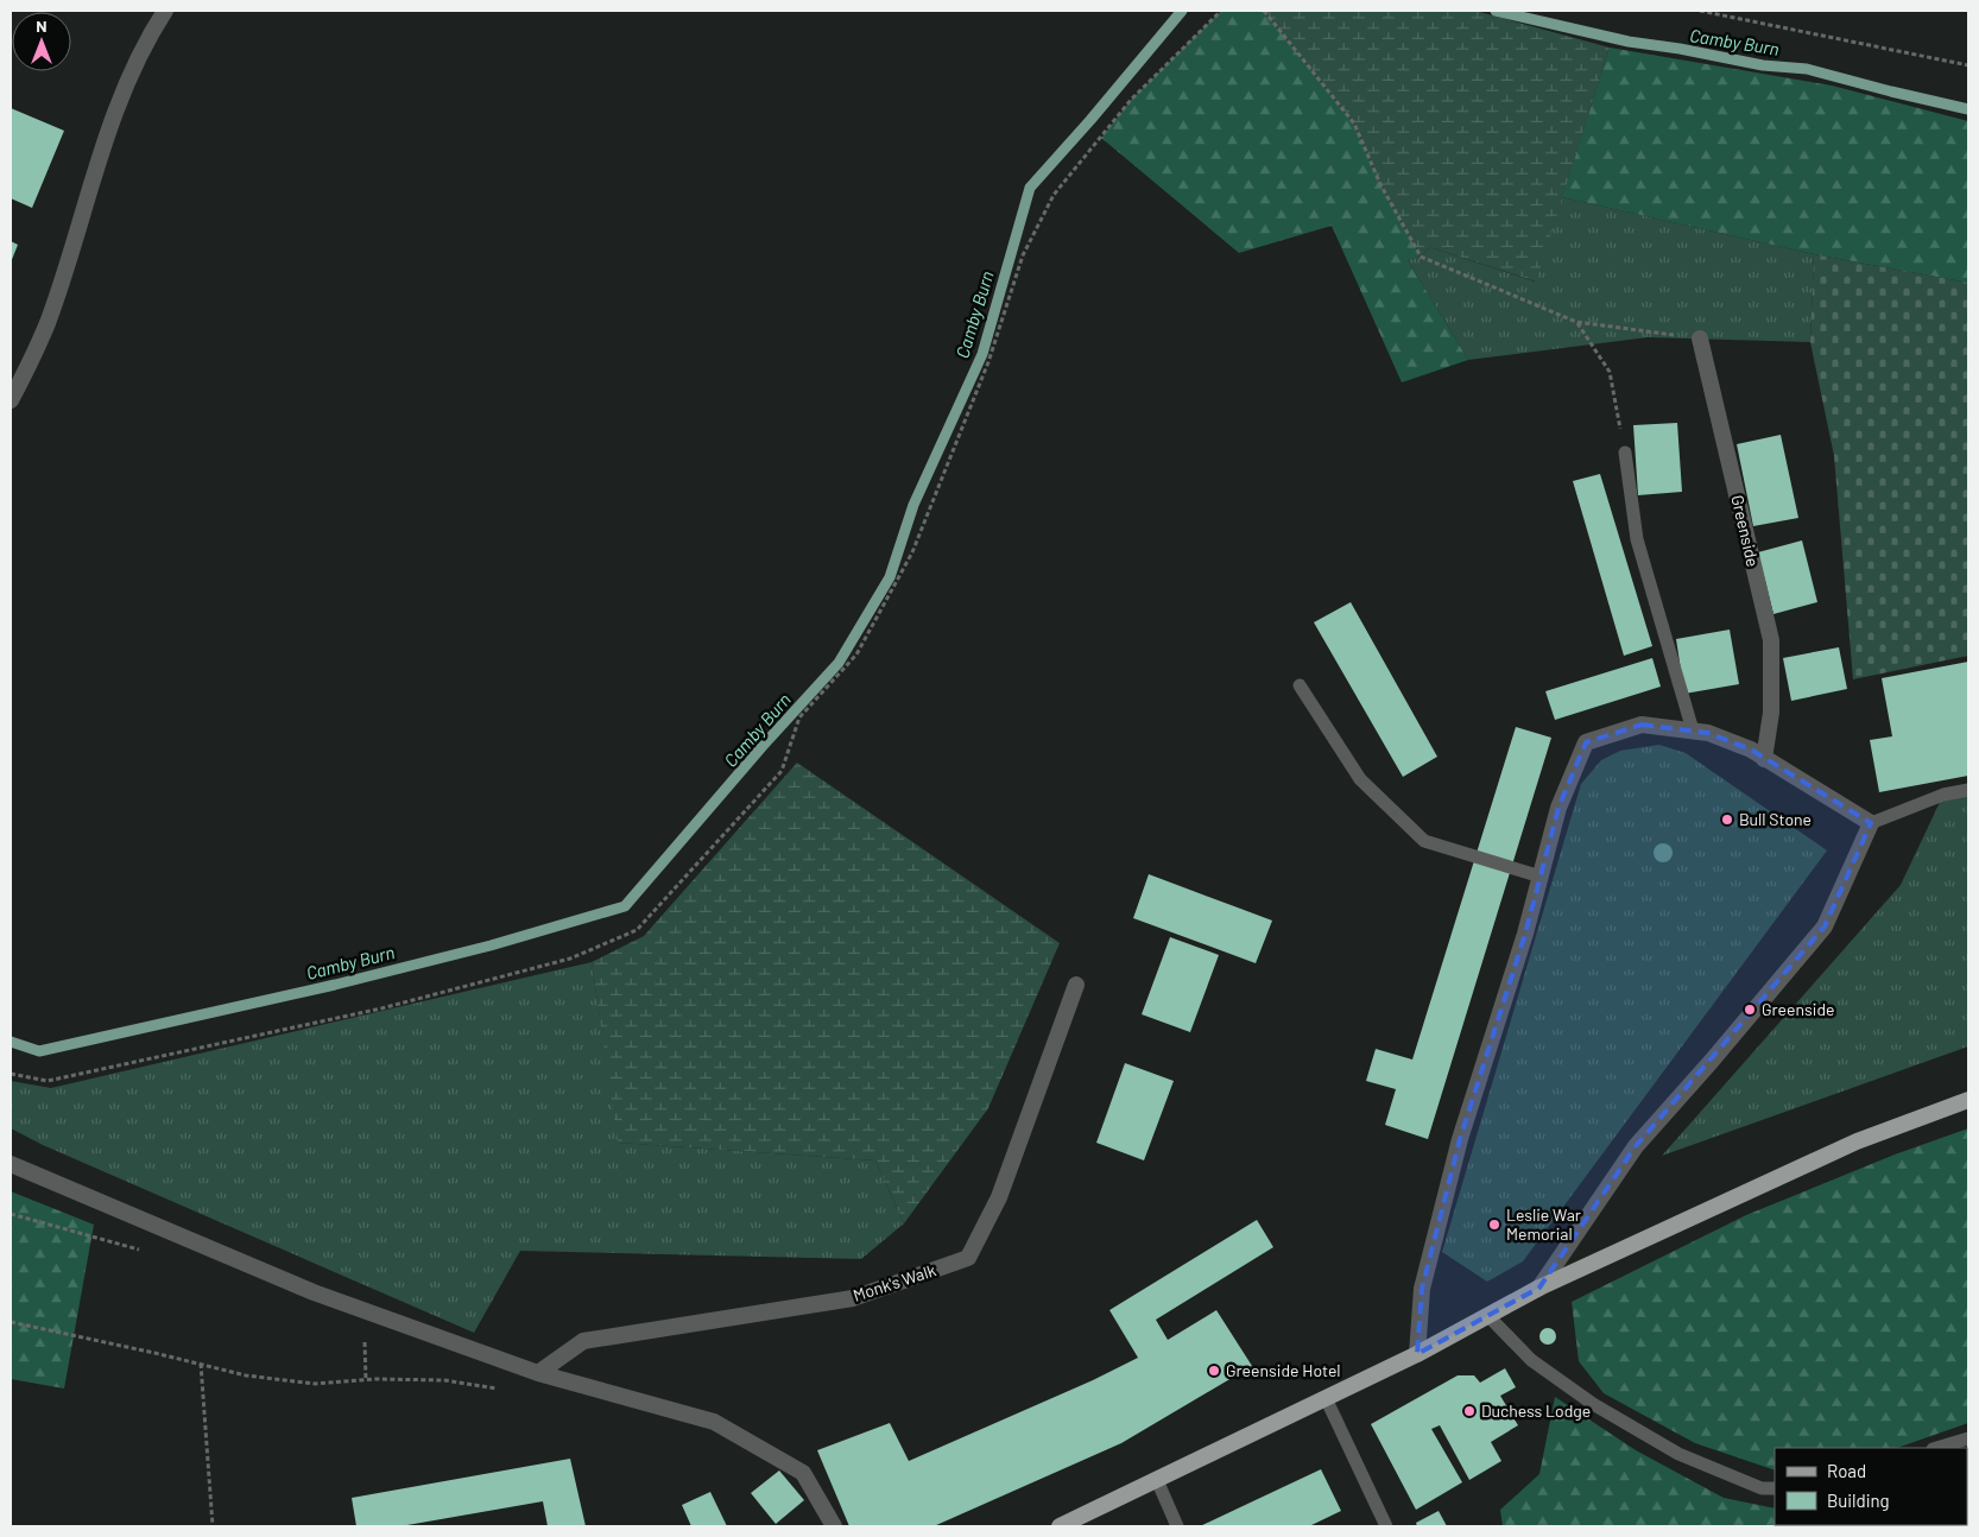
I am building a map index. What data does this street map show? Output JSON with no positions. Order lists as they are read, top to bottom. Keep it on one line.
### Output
{"streets":{"street":["Greenside","Monk's Walk"]},"water":["Camby Burn"],"places":["Bull Stone","Greenside","Leslie War Memorial","Greenside Hotel","Duchess Lodge"],"legend":["Road","Building"],"north":"top"}
